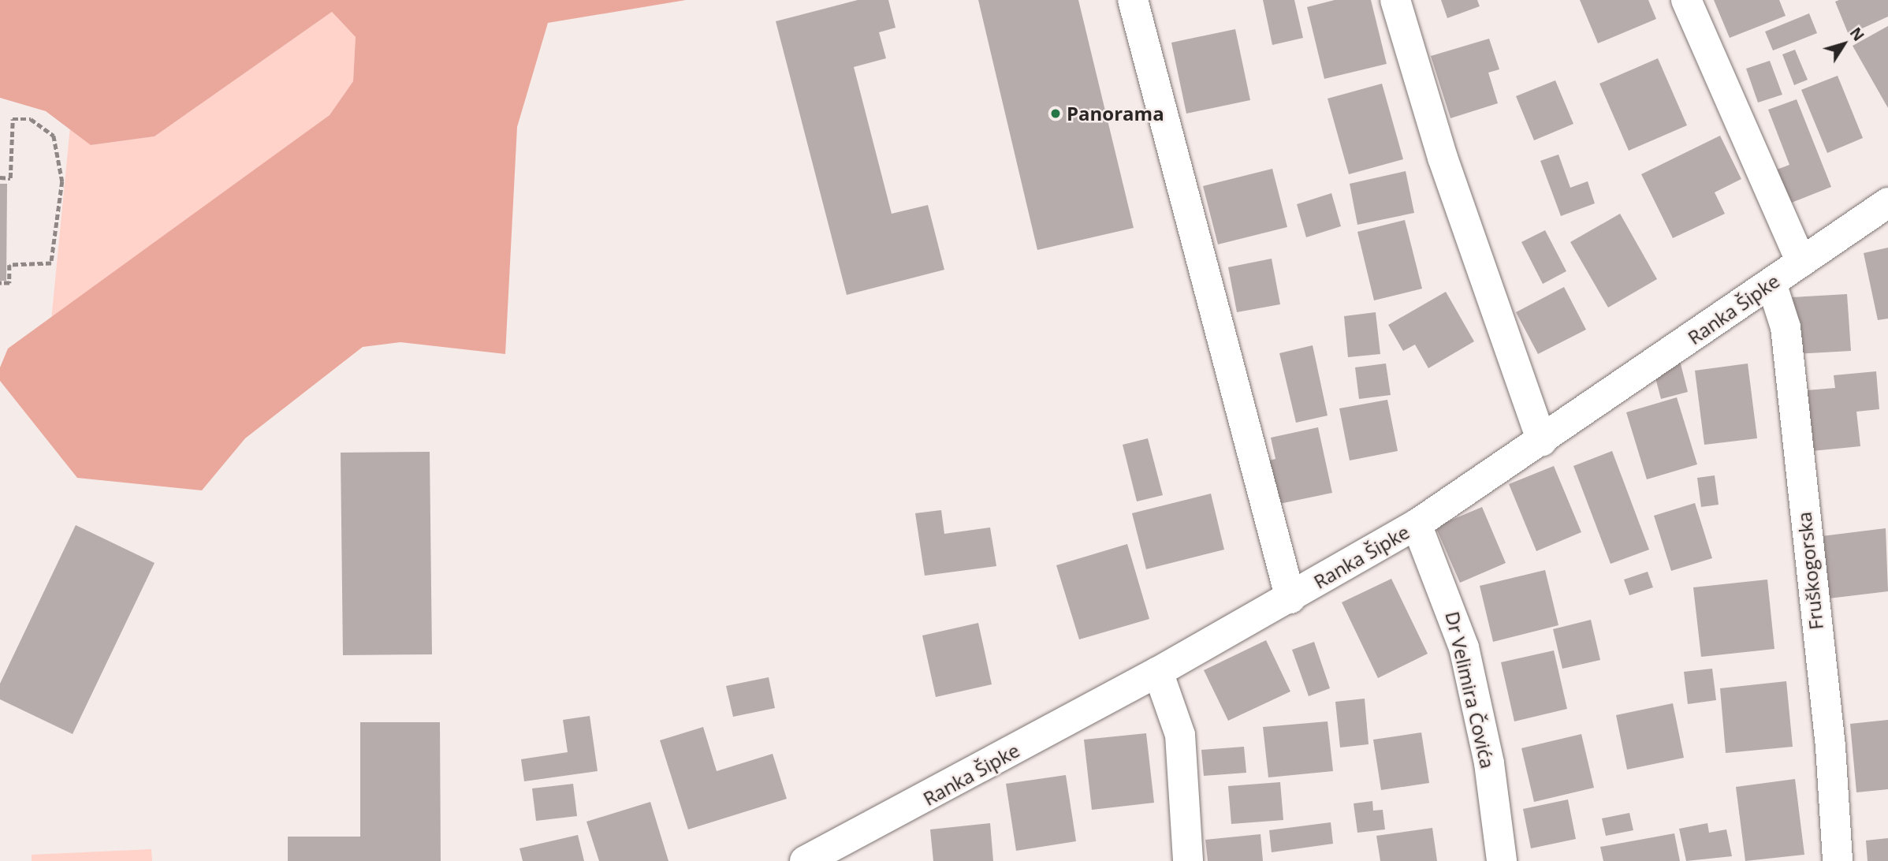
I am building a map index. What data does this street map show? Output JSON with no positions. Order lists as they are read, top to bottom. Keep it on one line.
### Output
{"streets":{"street":["Ranka Šipke","Fruškogorska","Dr Velimira Čovića"]},"crossings":[["Ranka Šipke","Fruškogorska"],["Ranka Šipke","Dr Velimira Čovića"]],"places":["Panorama"],"north":"top right"}
